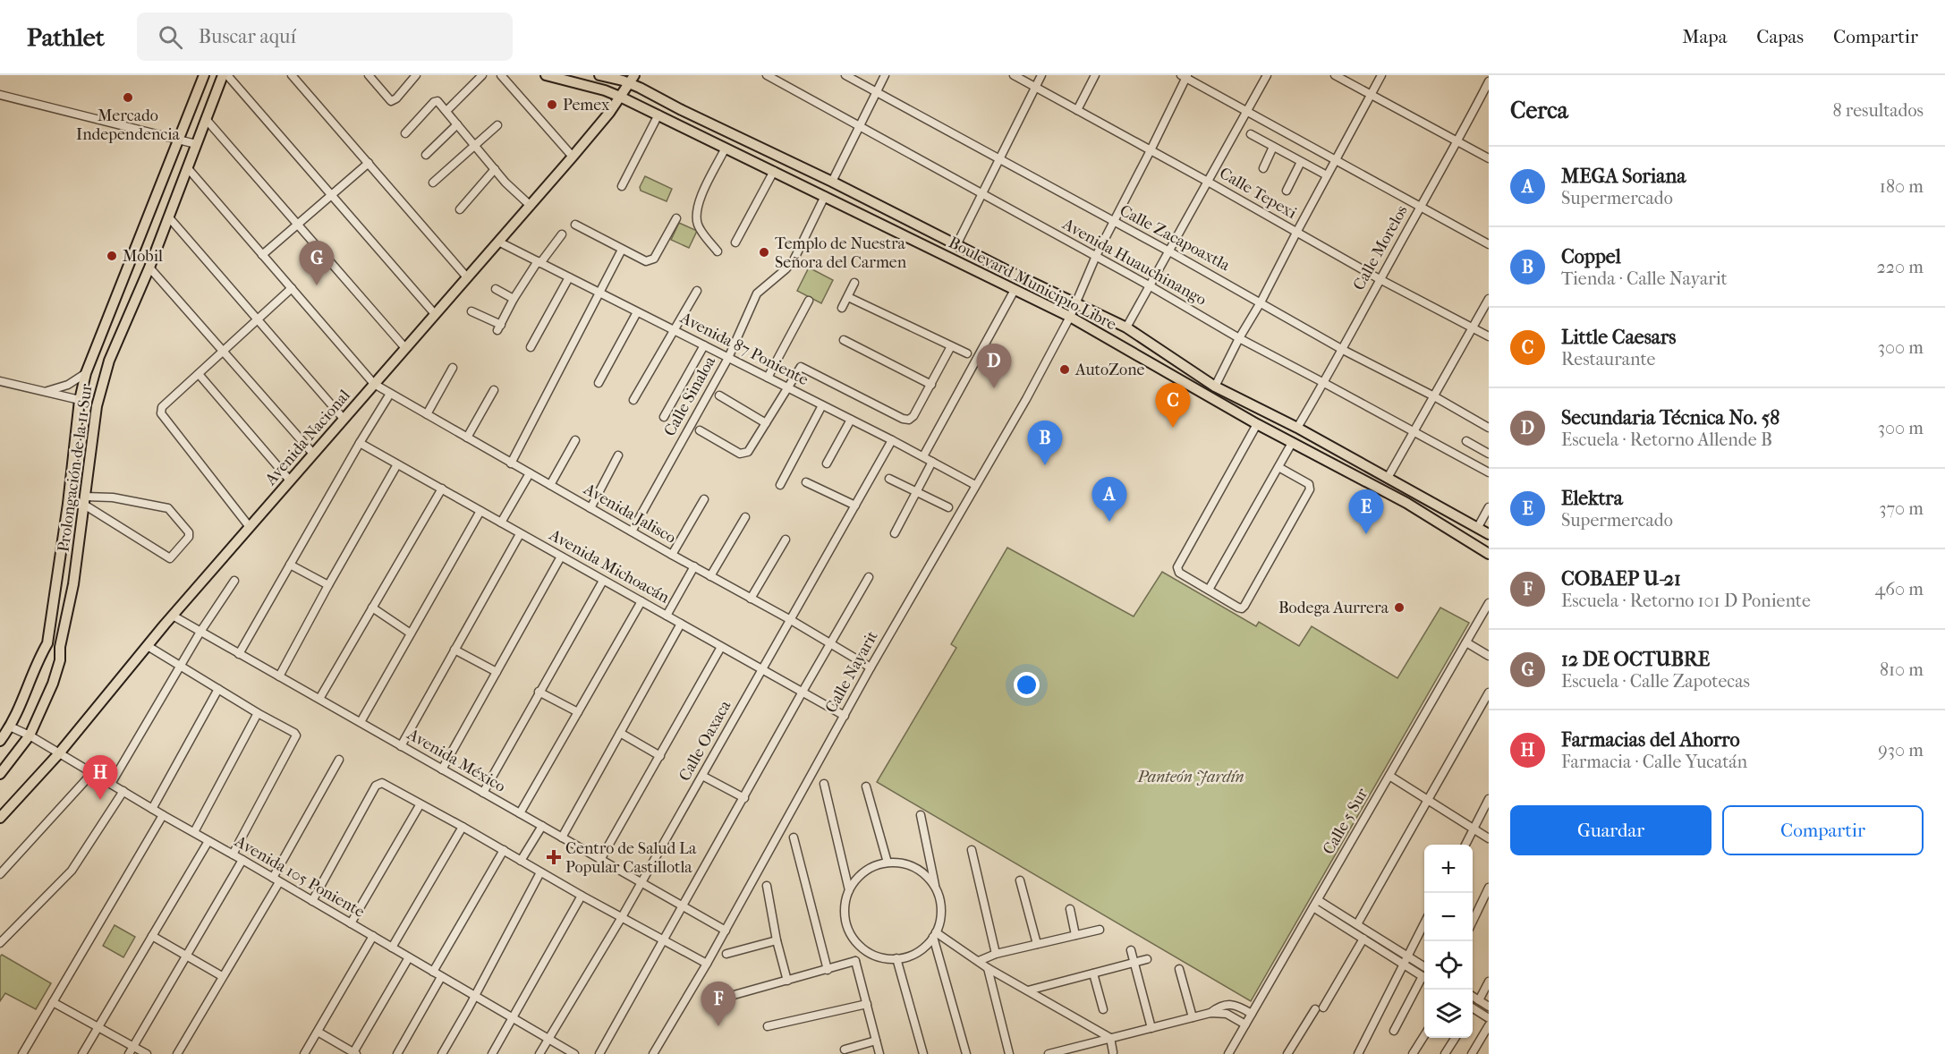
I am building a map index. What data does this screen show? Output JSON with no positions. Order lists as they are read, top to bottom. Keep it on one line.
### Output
{"streets":{"main road":["Boulevard Municipio Libre","Avenida Nacional","Prolongación de la 11 Sur"],"street":["Calle Tepexi","Calle Zacapoaxtla","Calle Morelos","Avenida Huauchinango","Avenida 87 Poniente","Calle Sinaloa","Avenida Jalisco","Avenida Michoacán","Calle Nayarit","Calle Oaxaca","Avenida México","Calle 5 Sur","Avenida 105 Poniente"]},"crossings":[["Calle Tepexi","Calle Morelos"],["Calle Tepexi","Calle Nayarit"],["Calle Zacapoaxtla","Calle Morelos"],["Calle Zacapoaxtla","Calle Nayarit"],["Calle Morelos","Avenida Huauchinango"],["Calle Morelos","Boulevard Municipio Libre"],["Avenida Huauchinango","Calle Nayarit"],["Boulevard Municipio Libre","Calle Sinaloa"],["Boulevard Municipio Libre","Avenida Nacional"],["Boulevard Municipio Libre","Calle Nayarit"],["Avenida 87 Poniente","Calle Sinaloa"],["Avenida 87 Poniente","Avenida Nacional"],["Avenida 87 Poniente","Calle Nayarit"],["Avenida 87 Poniente","Calle Oaxaca"],["Calle Sinaloa","Avenida Jalisco"],["Avenida Nacional","Avenida Jalisco"],["Avenida Nacional","Avenida México"],["Avenida Nacional","Avenida 105 Poniente"],["Prolongación de la 11 Sur","Avenida Jalisco"],["Prolongación de la 11 Sur","Avenida 105 Poniente"],["Avenida Jalisco","Calle Nayarit"],["Avenida Jalisco","Calle Oaxaca"],["Avenida Michoacán","Calle Nayarit"],["Avenida Michoacán","Calle Oaxaca"],["Calle Nayarit","Avenida México"],["Calle Oaxaca","Avenida México"],["Calle Oaxaca","Avenida 105 Poniente"]],"parks":["Panteón Jardín"],"places":{"other":["Mercado Independencia","Pemex","Templo de Nuestra Señora del Carmen","Mobil","AutoZone","Bodega Aurrera"],"health":["Centro de Salud La Popular Castillotla"]},"page":{"header":"Pathlet","search":"Buscar aquí","nav":["Mapa","Capas","Compartir"],"heading":["Cerca","8 resultados"],"list":[{"mark":"A","name":"MEGA Soriana","note":"Supermercado","value":"180 m"},{"mark":"B","name":"Coppel","note":"Tienda · Calle Nayarit","value":"220 m"},{"mark":"C","name":"Little Caesars","note":"Restaurante","value":"300 m"},{"mark":"D","name":"Secundaria Técnica No. 58","note":"Escuela · Retorno Allende B","value":"300 m"},{"mark":"E","name":"Elektra","note":"Supermercado","value":"370 m"},{"mark":"F","name":"COBAEP U-21","note":"Escuela · Retorno 101 D Poniente","value":"460 m"},{"mark":"G","name":"12 DE OCTUBRE","note":"Escuela · Calle Zapotecas","value":"810 m"},{"mark":"H","name":"Farmacias del Ahorro","note":"Farmacia · Calle Yucatán","value":"930 m"}],"pins":["G","D","C","B","A","E","H","F"],"buttons":["Guardar","Compartir"],"map_buttons":["+","−"]}}
